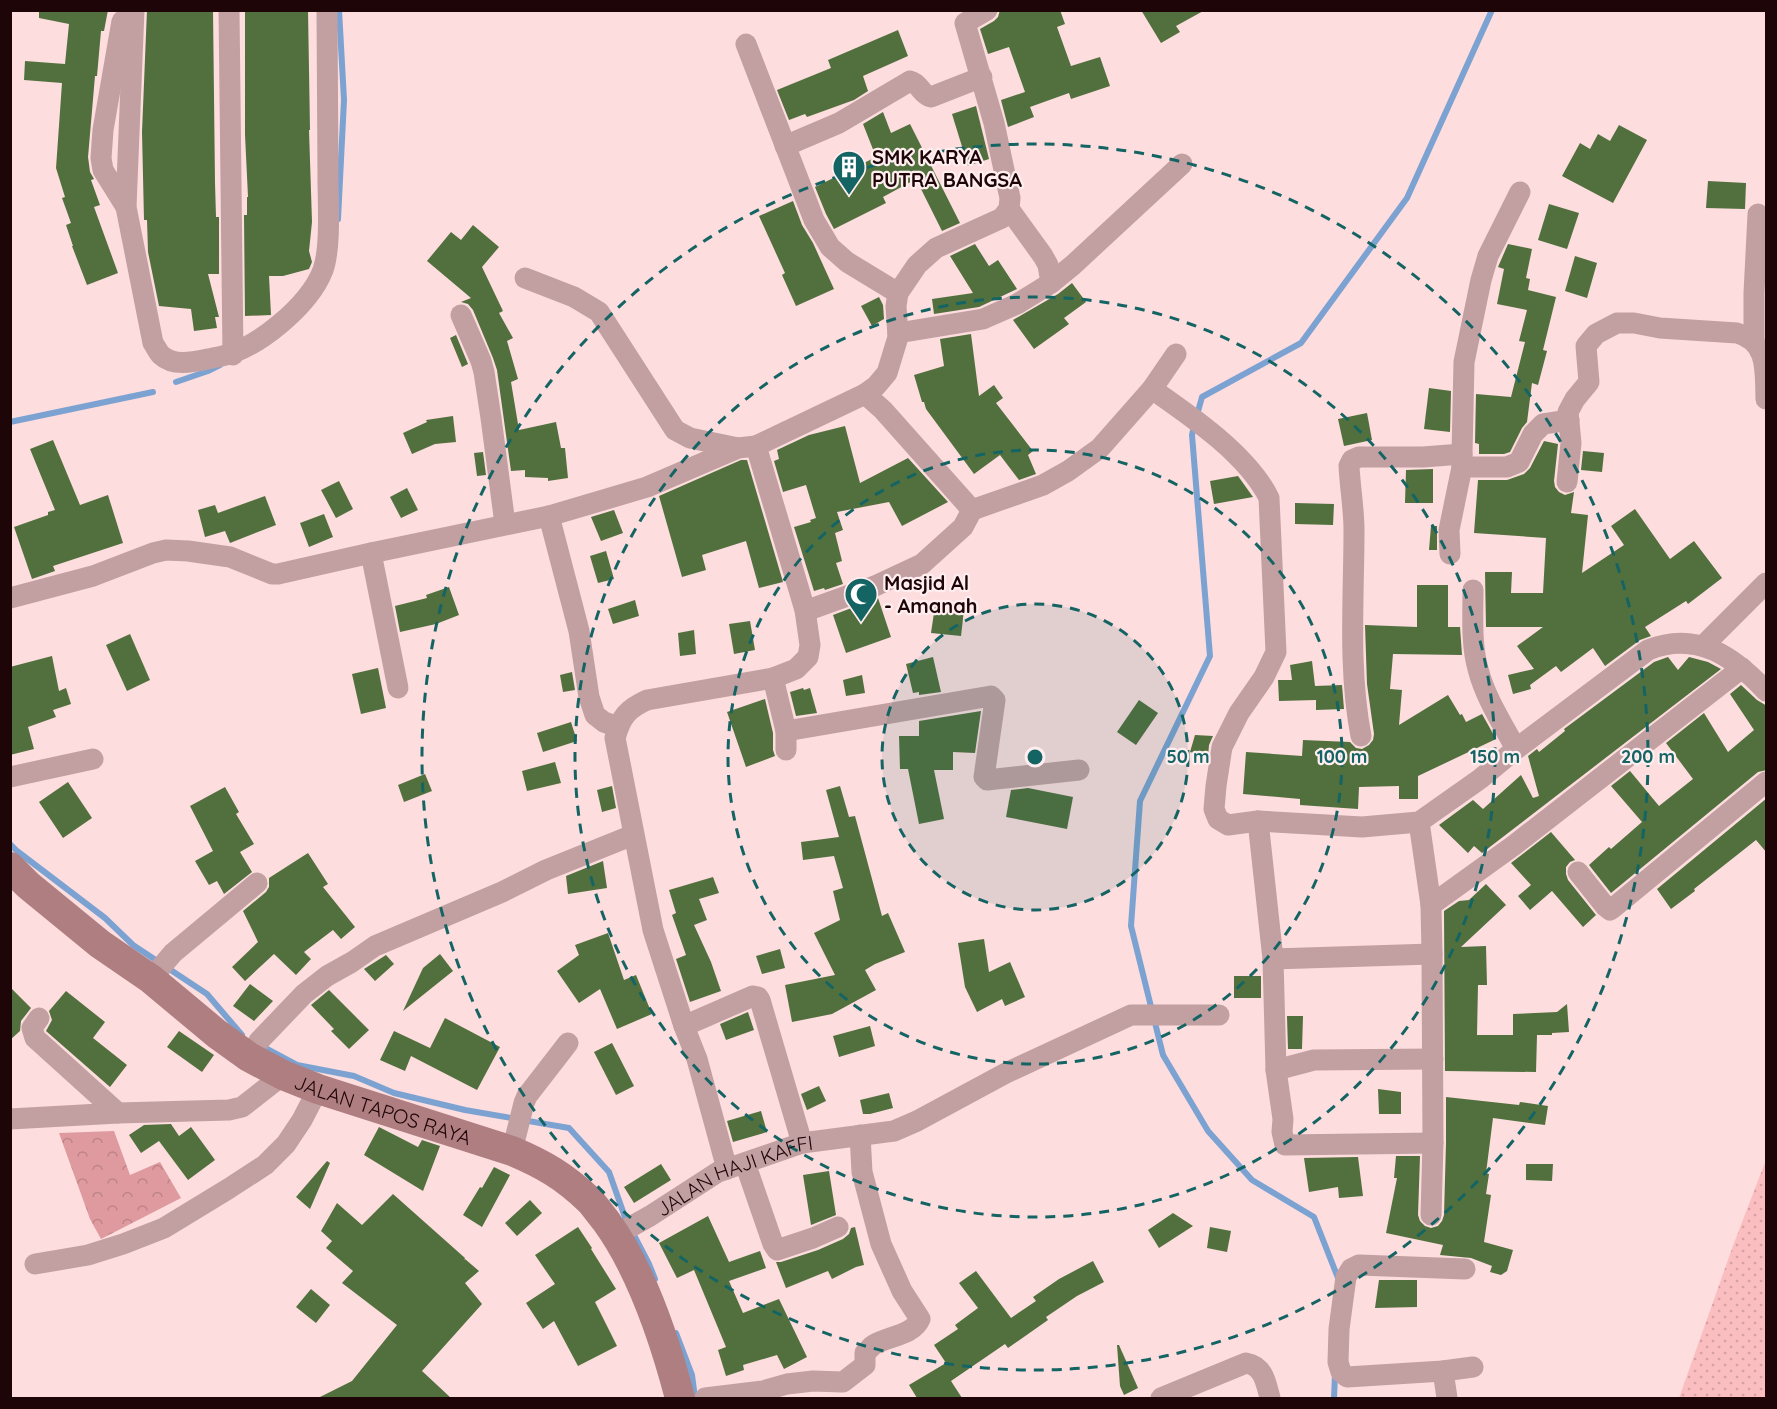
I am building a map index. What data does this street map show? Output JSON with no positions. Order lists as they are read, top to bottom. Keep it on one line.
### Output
{"streets":{"main road":["JALAN TAPOS RAYA"],"street":["JALAN HAJI KAFFI"]},"crossings":[["JALAN TAPOS RAYA","JALAN HAJI KAFFI"]],"places":{"building":["SMK KARYA PUTRA BANGSA"],"mosque":["Masjid Al - Amanah"]},"rings":["50 m","100 m","150 m","200 m"]}
